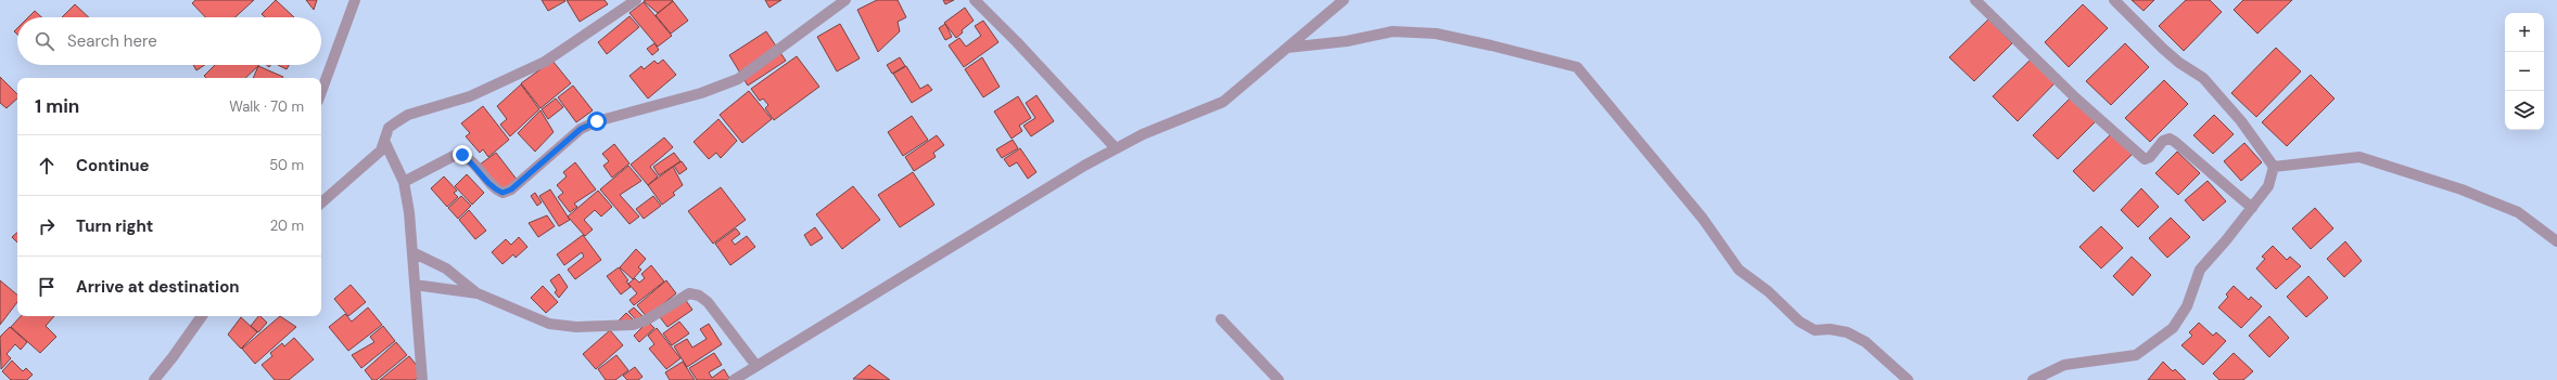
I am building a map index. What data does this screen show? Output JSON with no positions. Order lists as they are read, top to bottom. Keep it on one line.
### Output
{"page":{"map_buttons":["+","−"],"search":"Search here","heading":["1 min","Walk · 70 m"],"list":[["Continue","50 m"],["Turn right","20 m"],"Arrive at destination"]}}
